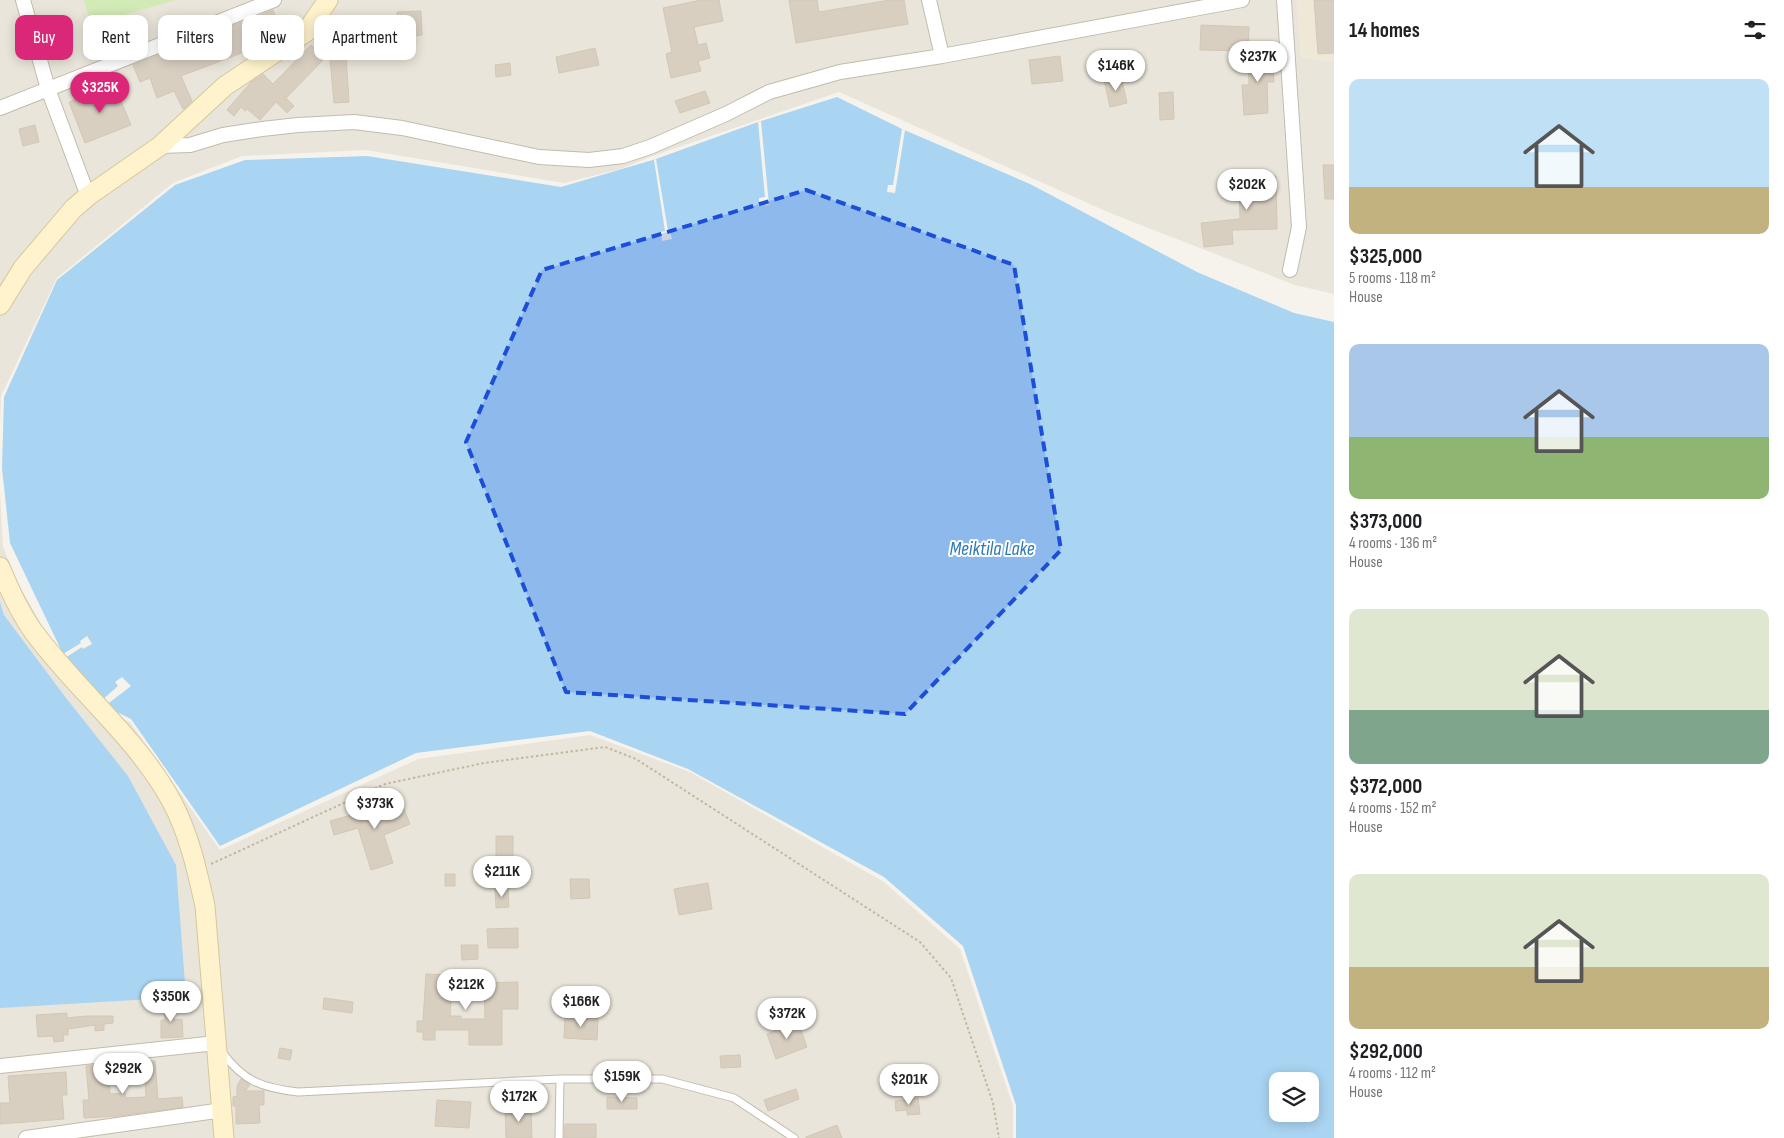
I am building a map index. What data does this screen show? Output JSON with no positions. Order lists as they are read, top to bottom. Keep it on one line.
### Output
{"water":["Meiktila Lake"],"page":{"heading":"14 homes","chip":["Buy","Rent","Filters","New","Apartment"],"price":["$237K","$146K","$325K","$202K","$373K","$211K","$212K","$350K","$166K","$372K","$292K","$159K","$201K","$172K"],"list":[{"name":"$325,000","note":"5 rooms · 118 m² · House"},{"name":"$373,000","note":"4 rooms · 136 m² · House"},{"name":"$372,000","note":"4 rooms · 152 m² · House"},{"name":"$292,000","note":"4 rooms · 112 m² · House"}]}}
